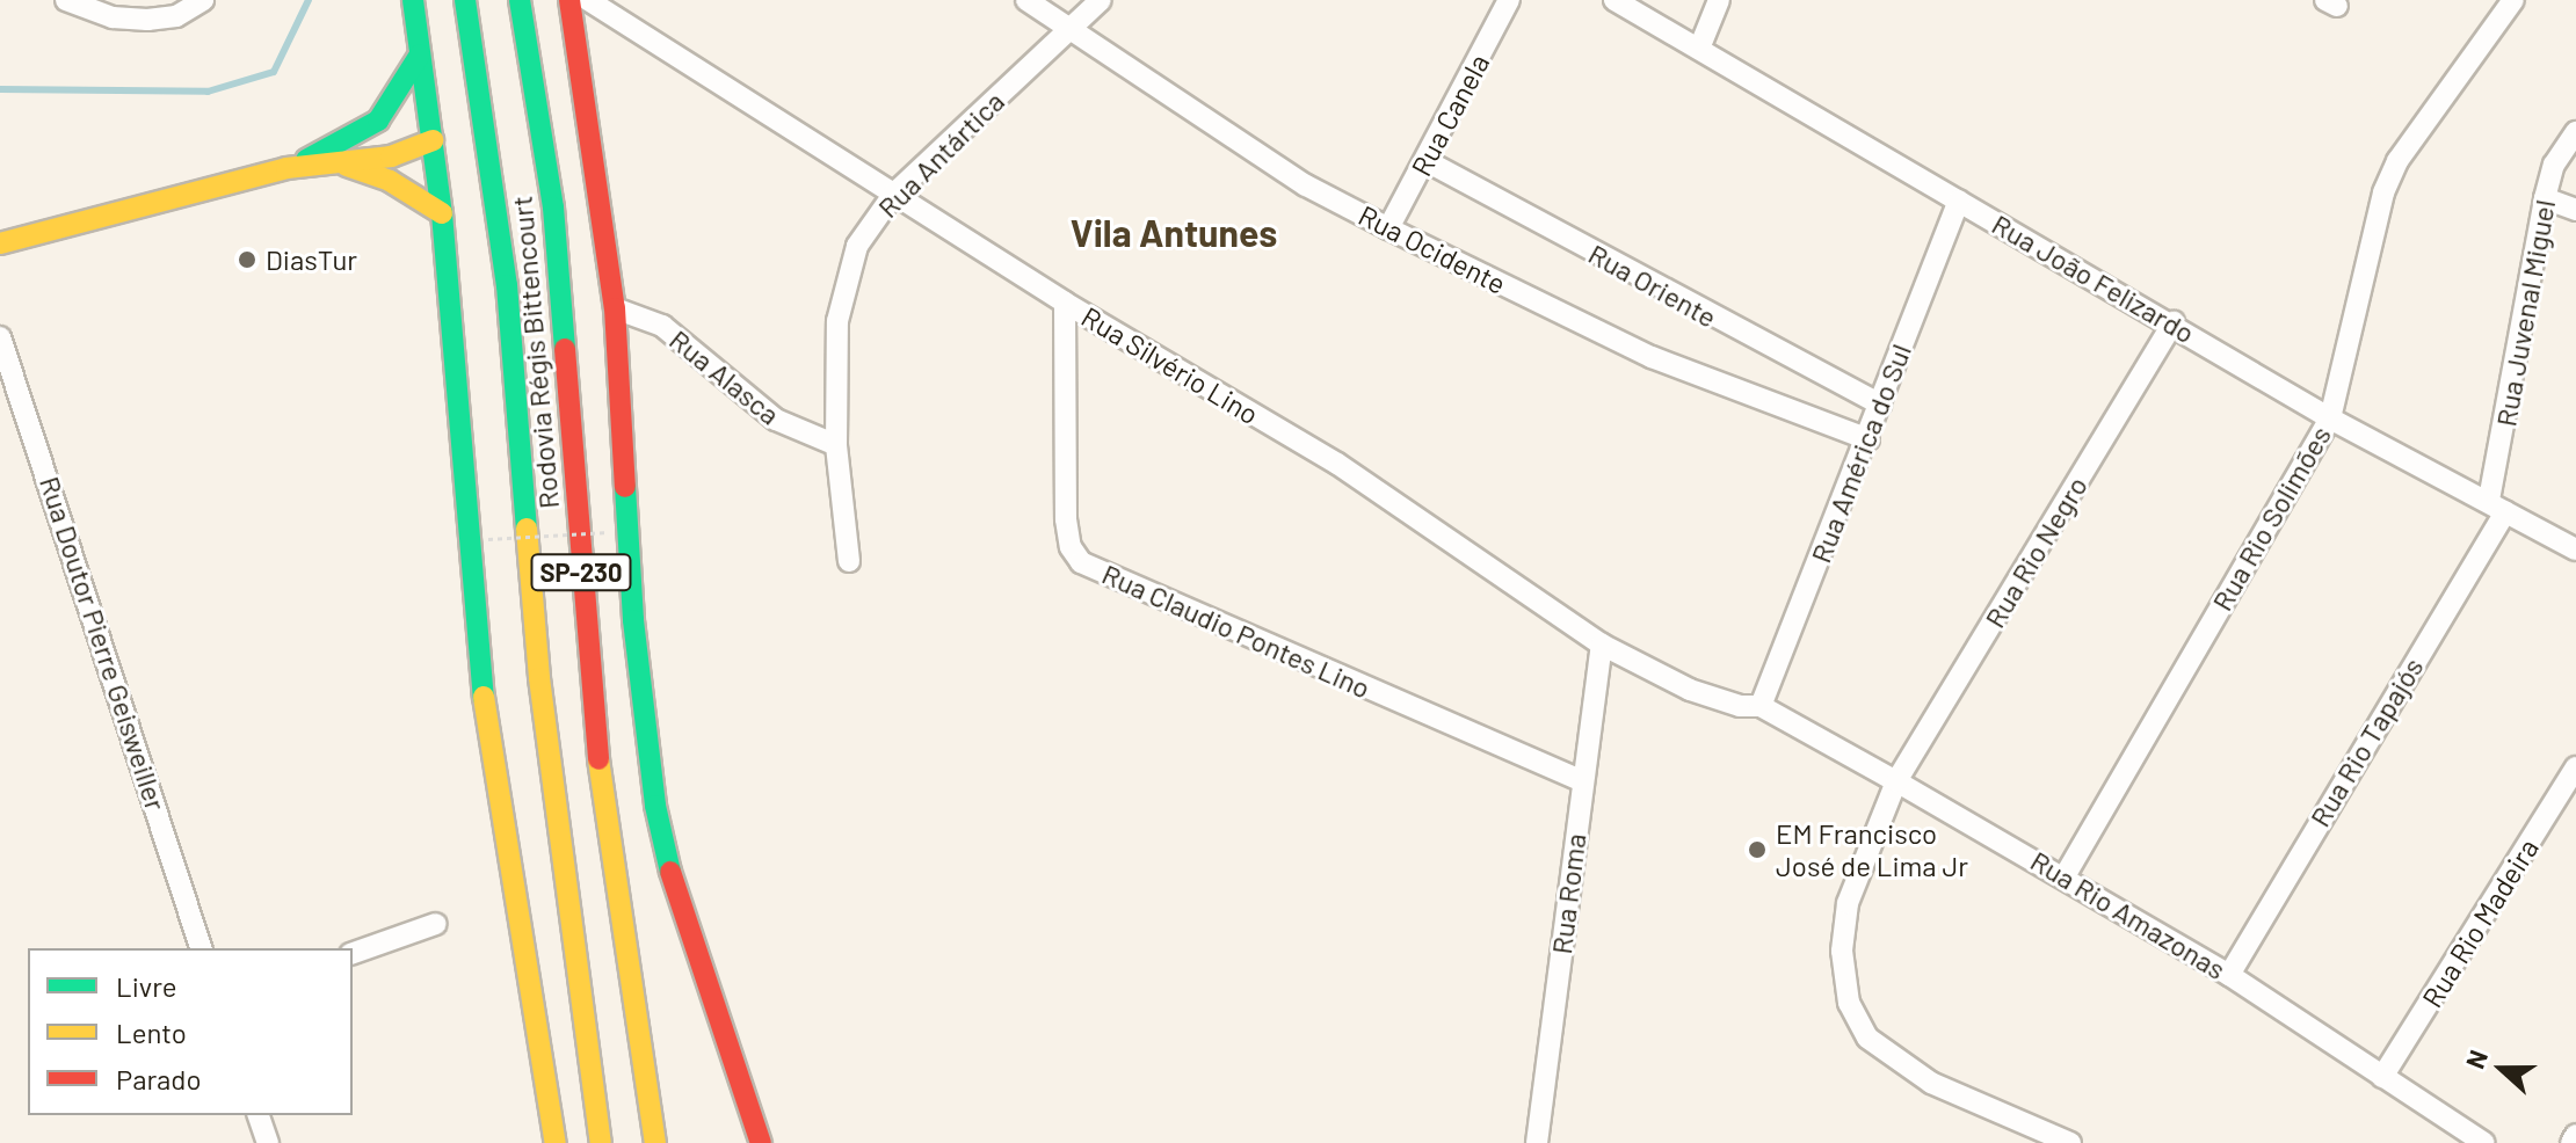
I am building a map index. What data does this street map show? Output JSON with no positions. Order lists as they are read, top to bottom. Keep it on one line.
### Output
{"streets":{"main road":["Rodovia Régis Bittencourt","SP-230"],"street":["Rua Canela","Rua Antártica","Rua Ocidente","Rua João Felizardo","Rua Oriente","Rua Juvenal Miguel","Rua Silvério Lino","Rua Alasca","Rua América do Sul","Rua Rio Solimões","Rua Rio Negro","Rua Claudio Pontes Lino","Rua Doutor Pierre Geisweiller","Rua Rio Tapajós","Rua Roma","Rua Rio Amazonas","Rua Rio Madeira"]},"crossings":[["Rua Canela","Rua Ocidente"],["Rua Canela","Rua Oriente"],["Rua Antártica","Rua Ocidente"],["Rua Antártica","Rua Silvério Lino"],["Rua Antártica","Rua Alasca"],["Rua Ocidente","Rua América do Sul"],["Rua João Felizardo","Rua Juvenal Miguel"],["Rua João Felizardo","Rua América do Sul"],["Rua João Felizardo","Rua Rio Solimões"],["Rua João Felizardo","Rua Rio Negro"],["Rua João Felizardo","Rua Rio Tapajós"],["Rua Oriente","Rua América do Sul"],["Rua Juvenal Miguel","Rua Rio Tapajós"],["Rua Silvério Lino","Rua América do Sul"],["Rua Silvério Lino","Rua Claudio Pontes Lino"],["Rua Silvério Lino","Rua Roma"],["Rua Silvério Lino","Rua Rio Amazonas"],["Rua América do Sul","Rua Rio Amazonas"],["Rua Rio Solimões","Rua Rio Amazonas"],["Rua Rio Negro","Rua Rio Amazonas"],["Rua Claudio Pontes Lino","Rua Roma"],["Rua Rio Tapajós","Rua Rio Amazonas"],["Rua Rio Amazonas","Rua Rio Madeira"]],"districts":["Vila Antunes"],"places":["DiasTur","EM Francisco José de Lima Jr"],"legend":["Livre","Lento","Parado"],"north":"left"}
